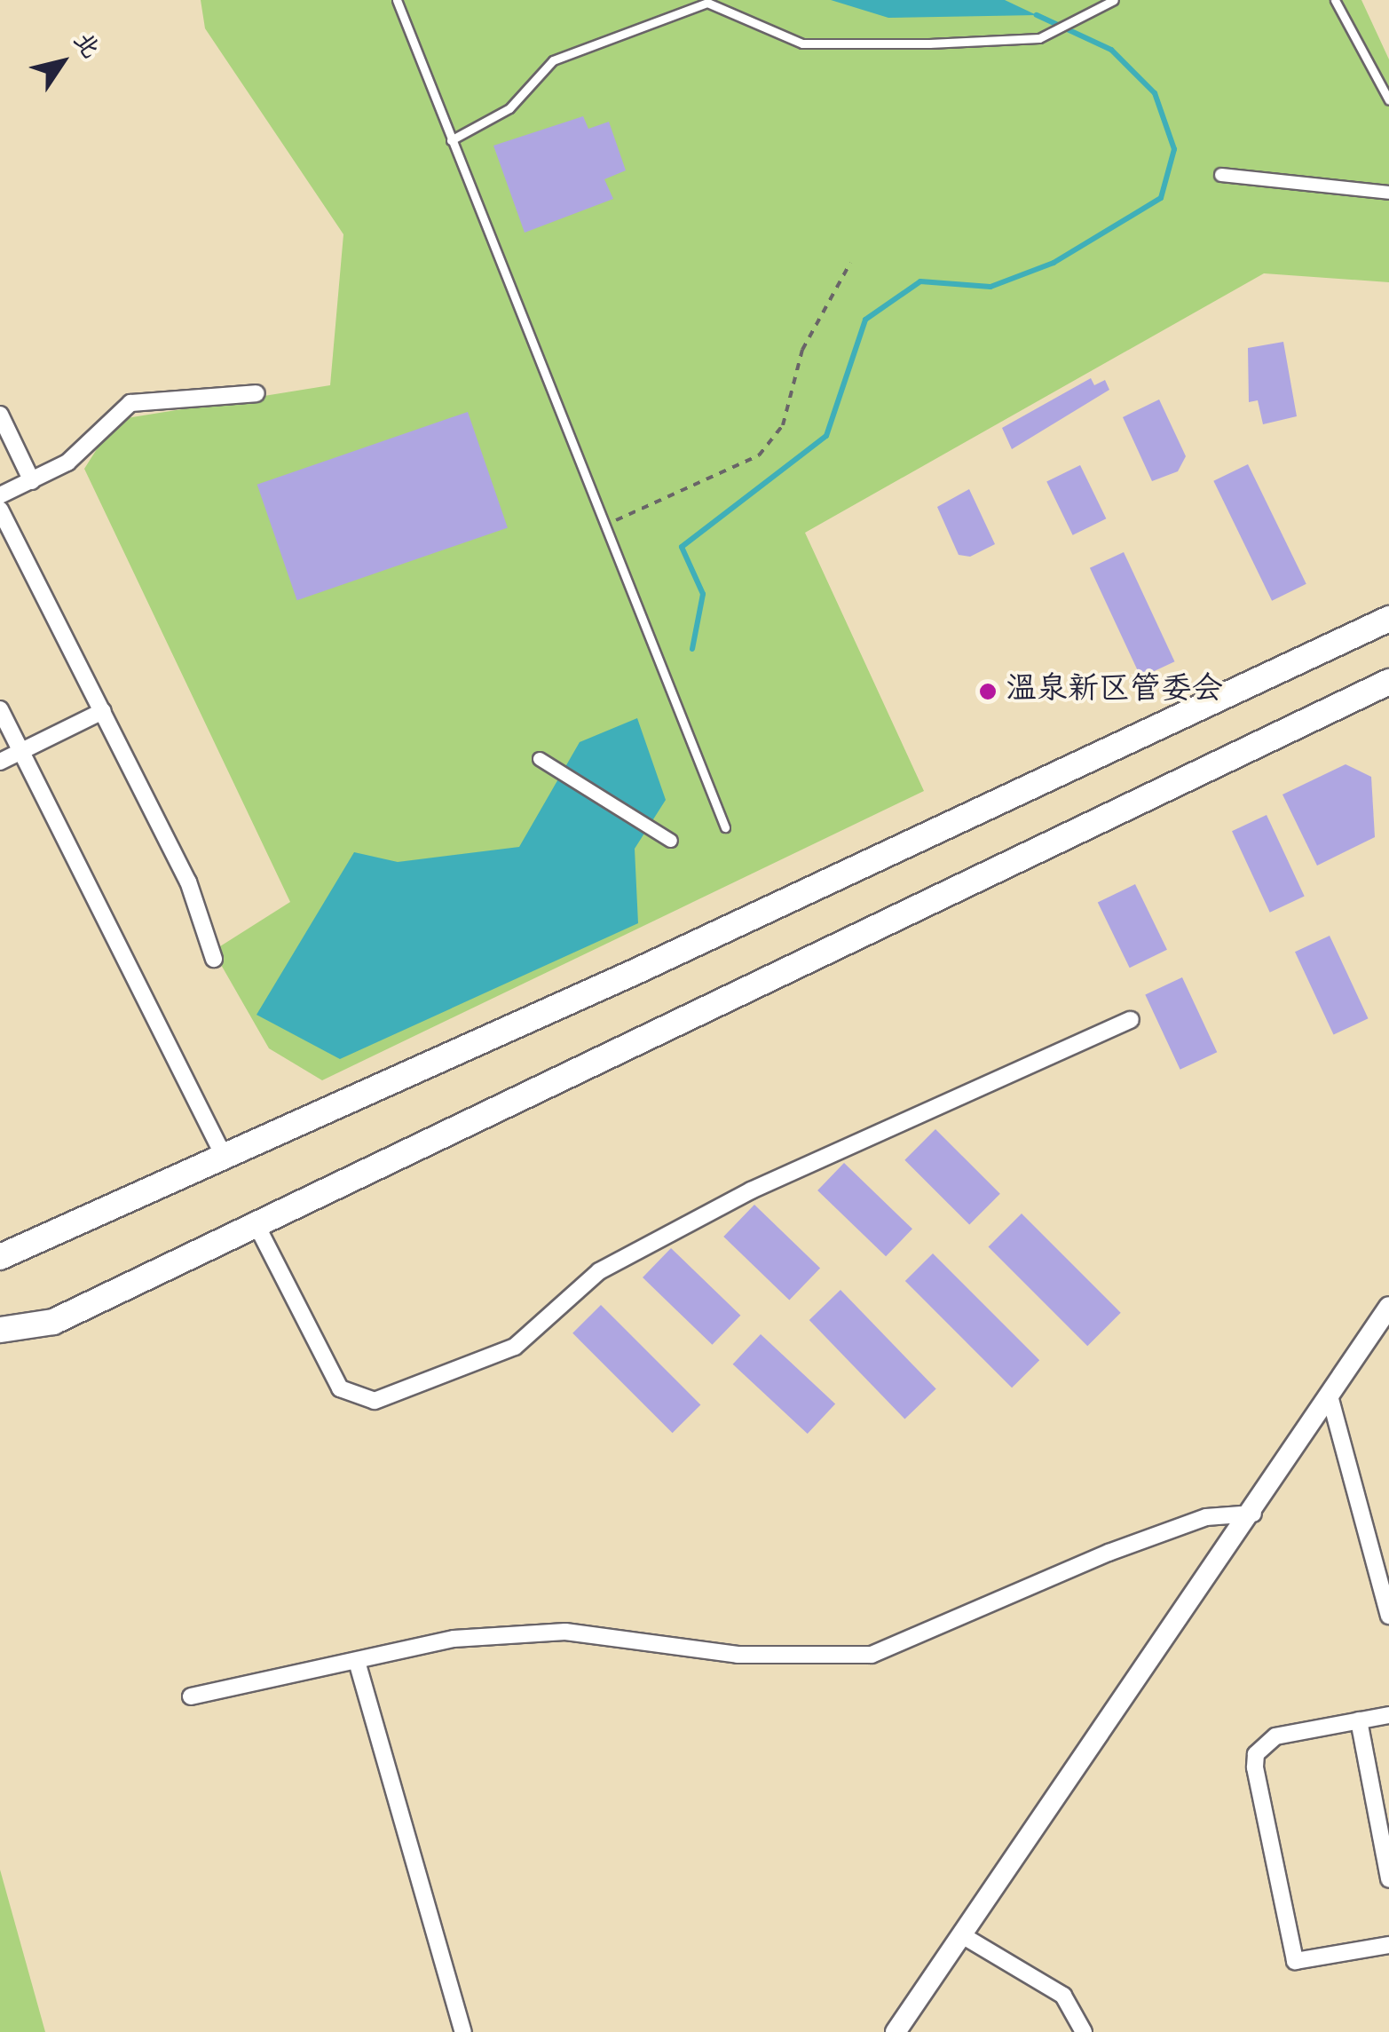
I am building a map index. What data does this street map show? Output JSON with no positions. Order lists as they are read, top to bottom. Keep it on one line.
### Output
{"places":["温泉新区管委会"],"north":"top right"}
